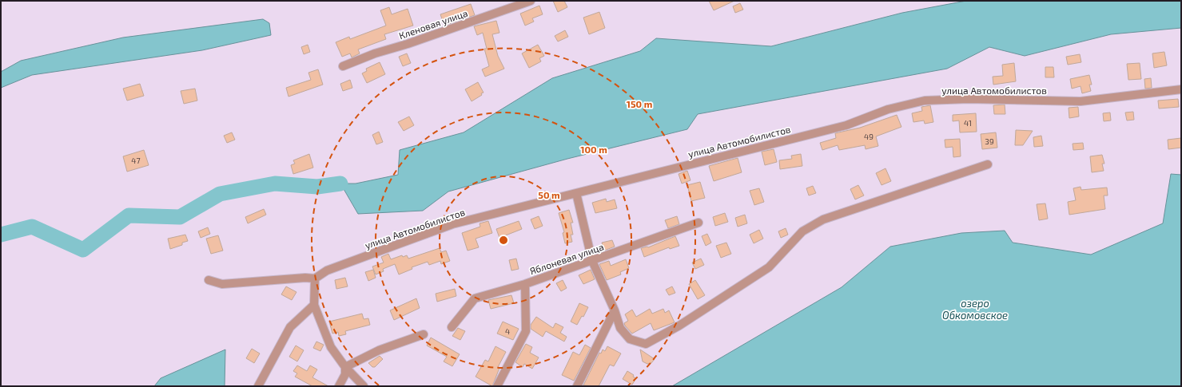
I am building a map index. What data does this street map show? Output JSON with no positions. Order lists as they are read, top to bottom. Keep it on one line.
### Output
{"streets":{"street":["Кленовая улица","улица Автомобилистов","Яблоневая улица"]},"water":["озеро Обкомовское"],"house_numbers":["41","49","39","47","4"],"rings":["150 m","100 m","50 m"]}
